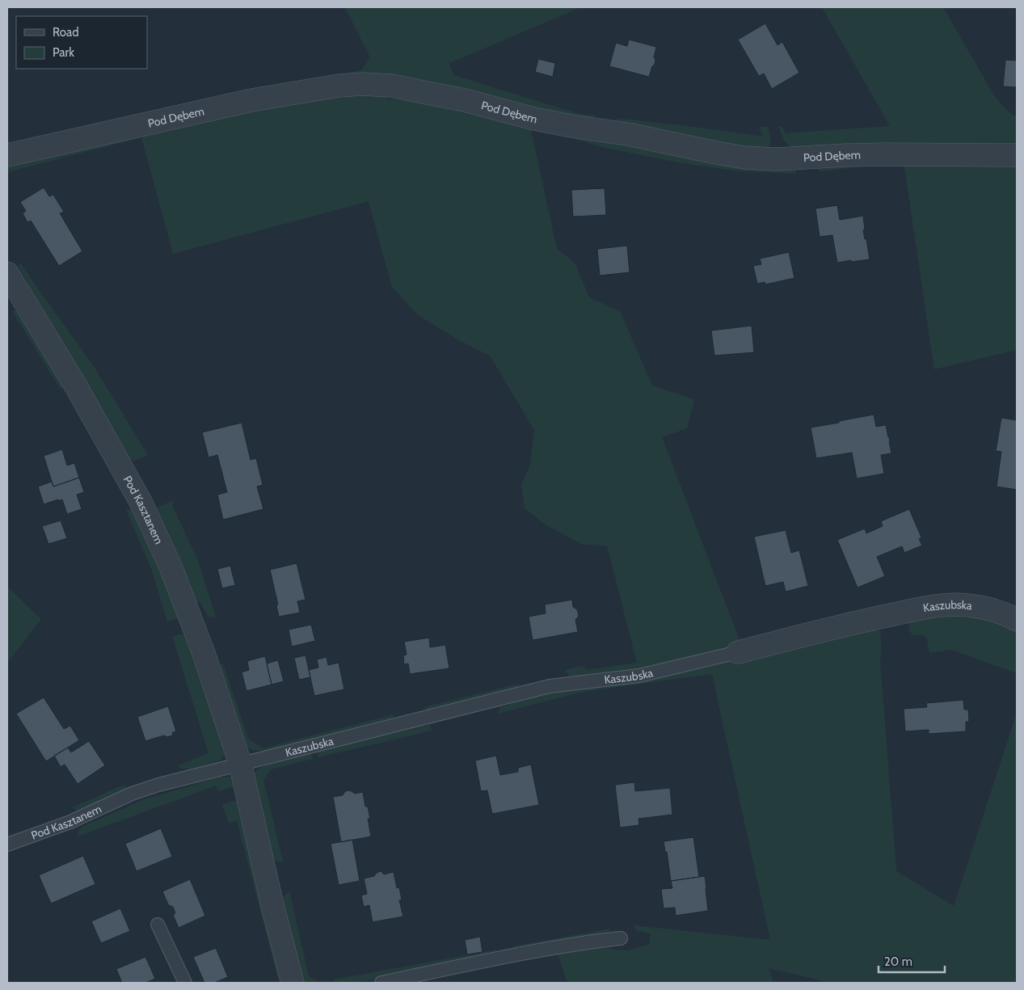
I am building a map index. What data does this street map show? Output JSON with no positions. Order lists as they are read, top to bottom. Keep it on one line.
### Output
{"streets":{"street":["Pod Dębem","Pod Kasztanem","Kaszubska"]},"crossings":[["Pod Kasztanem","Kaszubska"]],"legend":["Road","Park"],"scale_bar":"20 m"}
